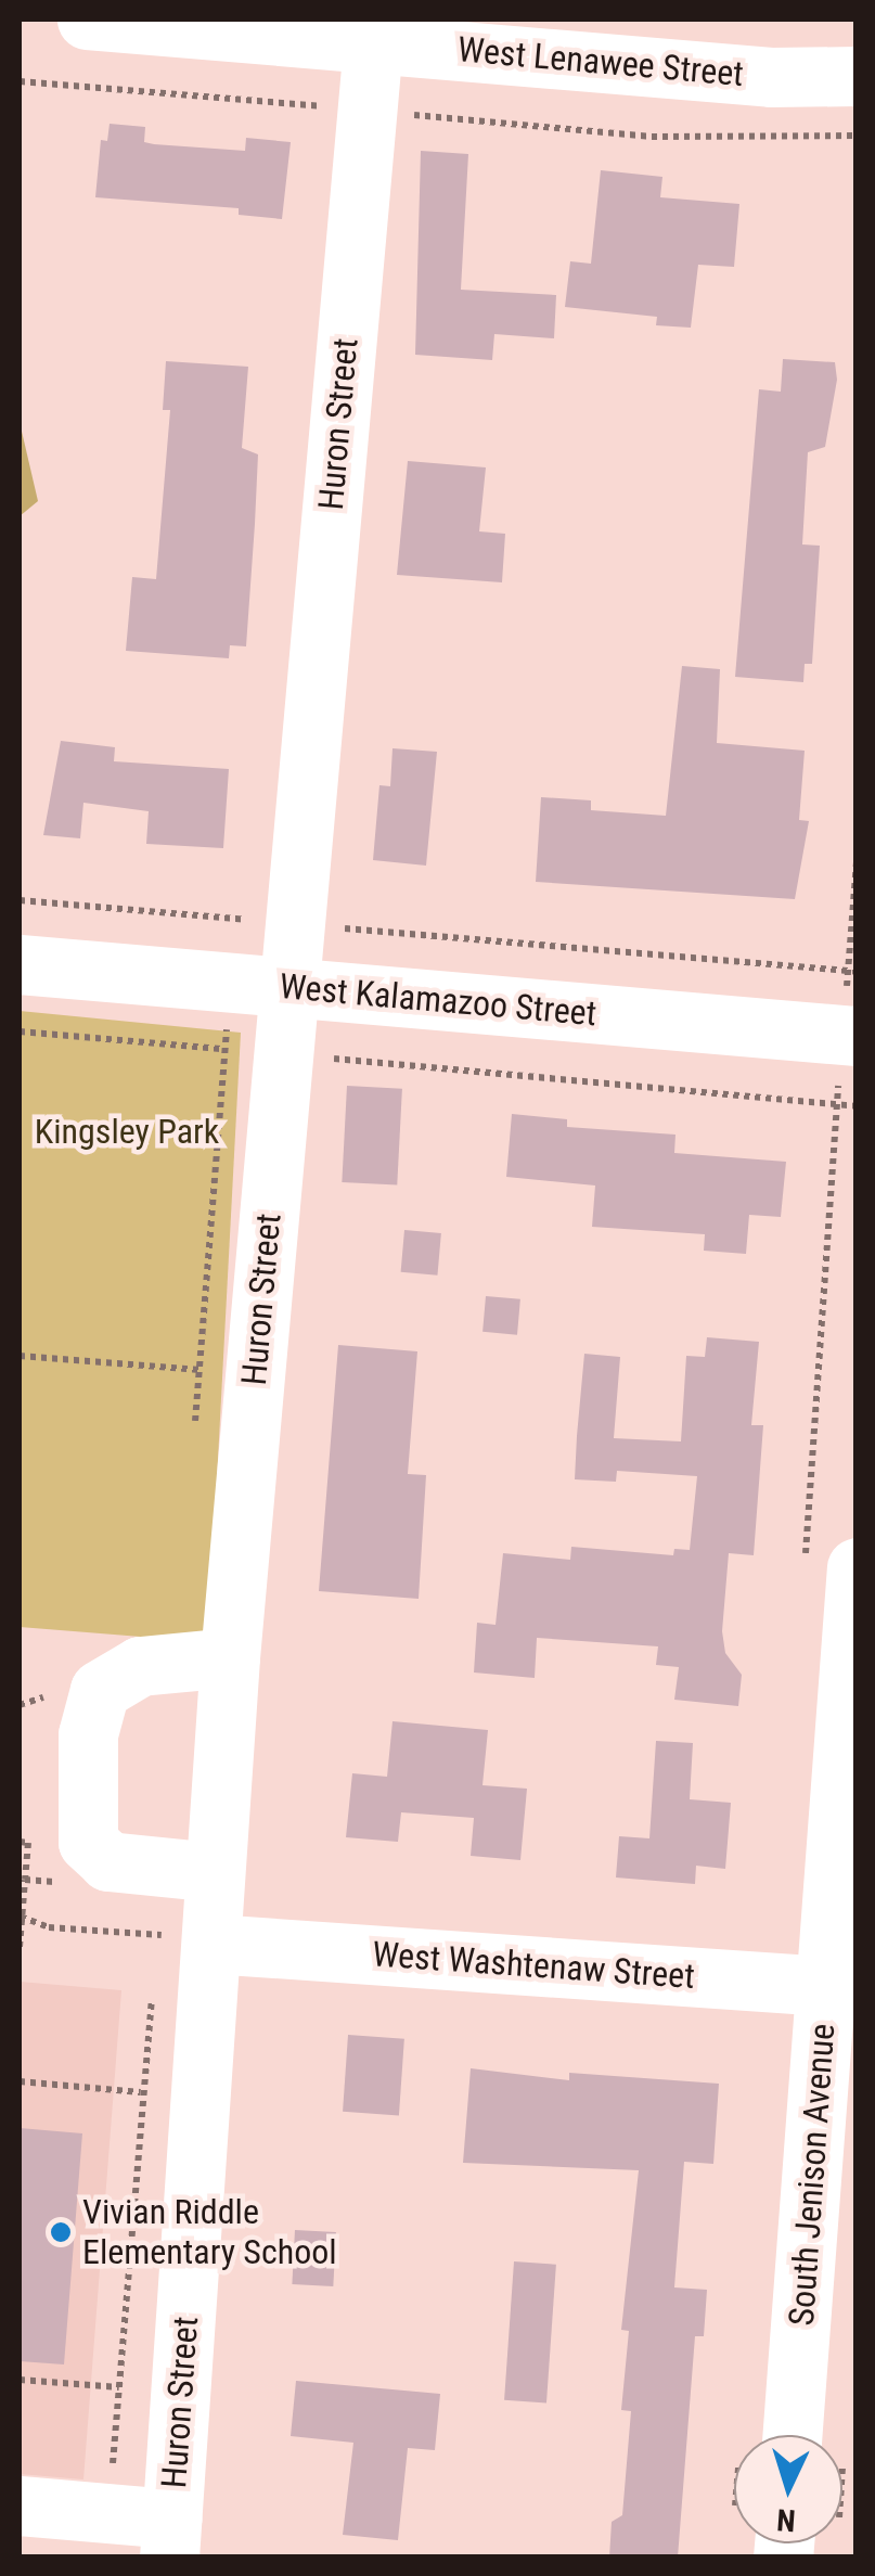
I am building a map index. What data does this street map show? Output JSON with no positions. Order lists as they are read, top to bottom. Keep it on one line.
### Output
{"streets":{"street":["West Lenawee Street","Huron Street","West Kalamazoo Street","West Washtenaw Street","South Jenison Avenue"]},"crossings":[["West Lenawee Street","Huron Street"],["Huron Street","West Kalamazoo Street"],["Huron Street","West Washtenaw Street"],["West Washtenaw Street","South Jenison Avenue"]],"parks":["Kingsley Park"],"places":["Vivian Riddle Elementary School"],"north":"bottom"}
